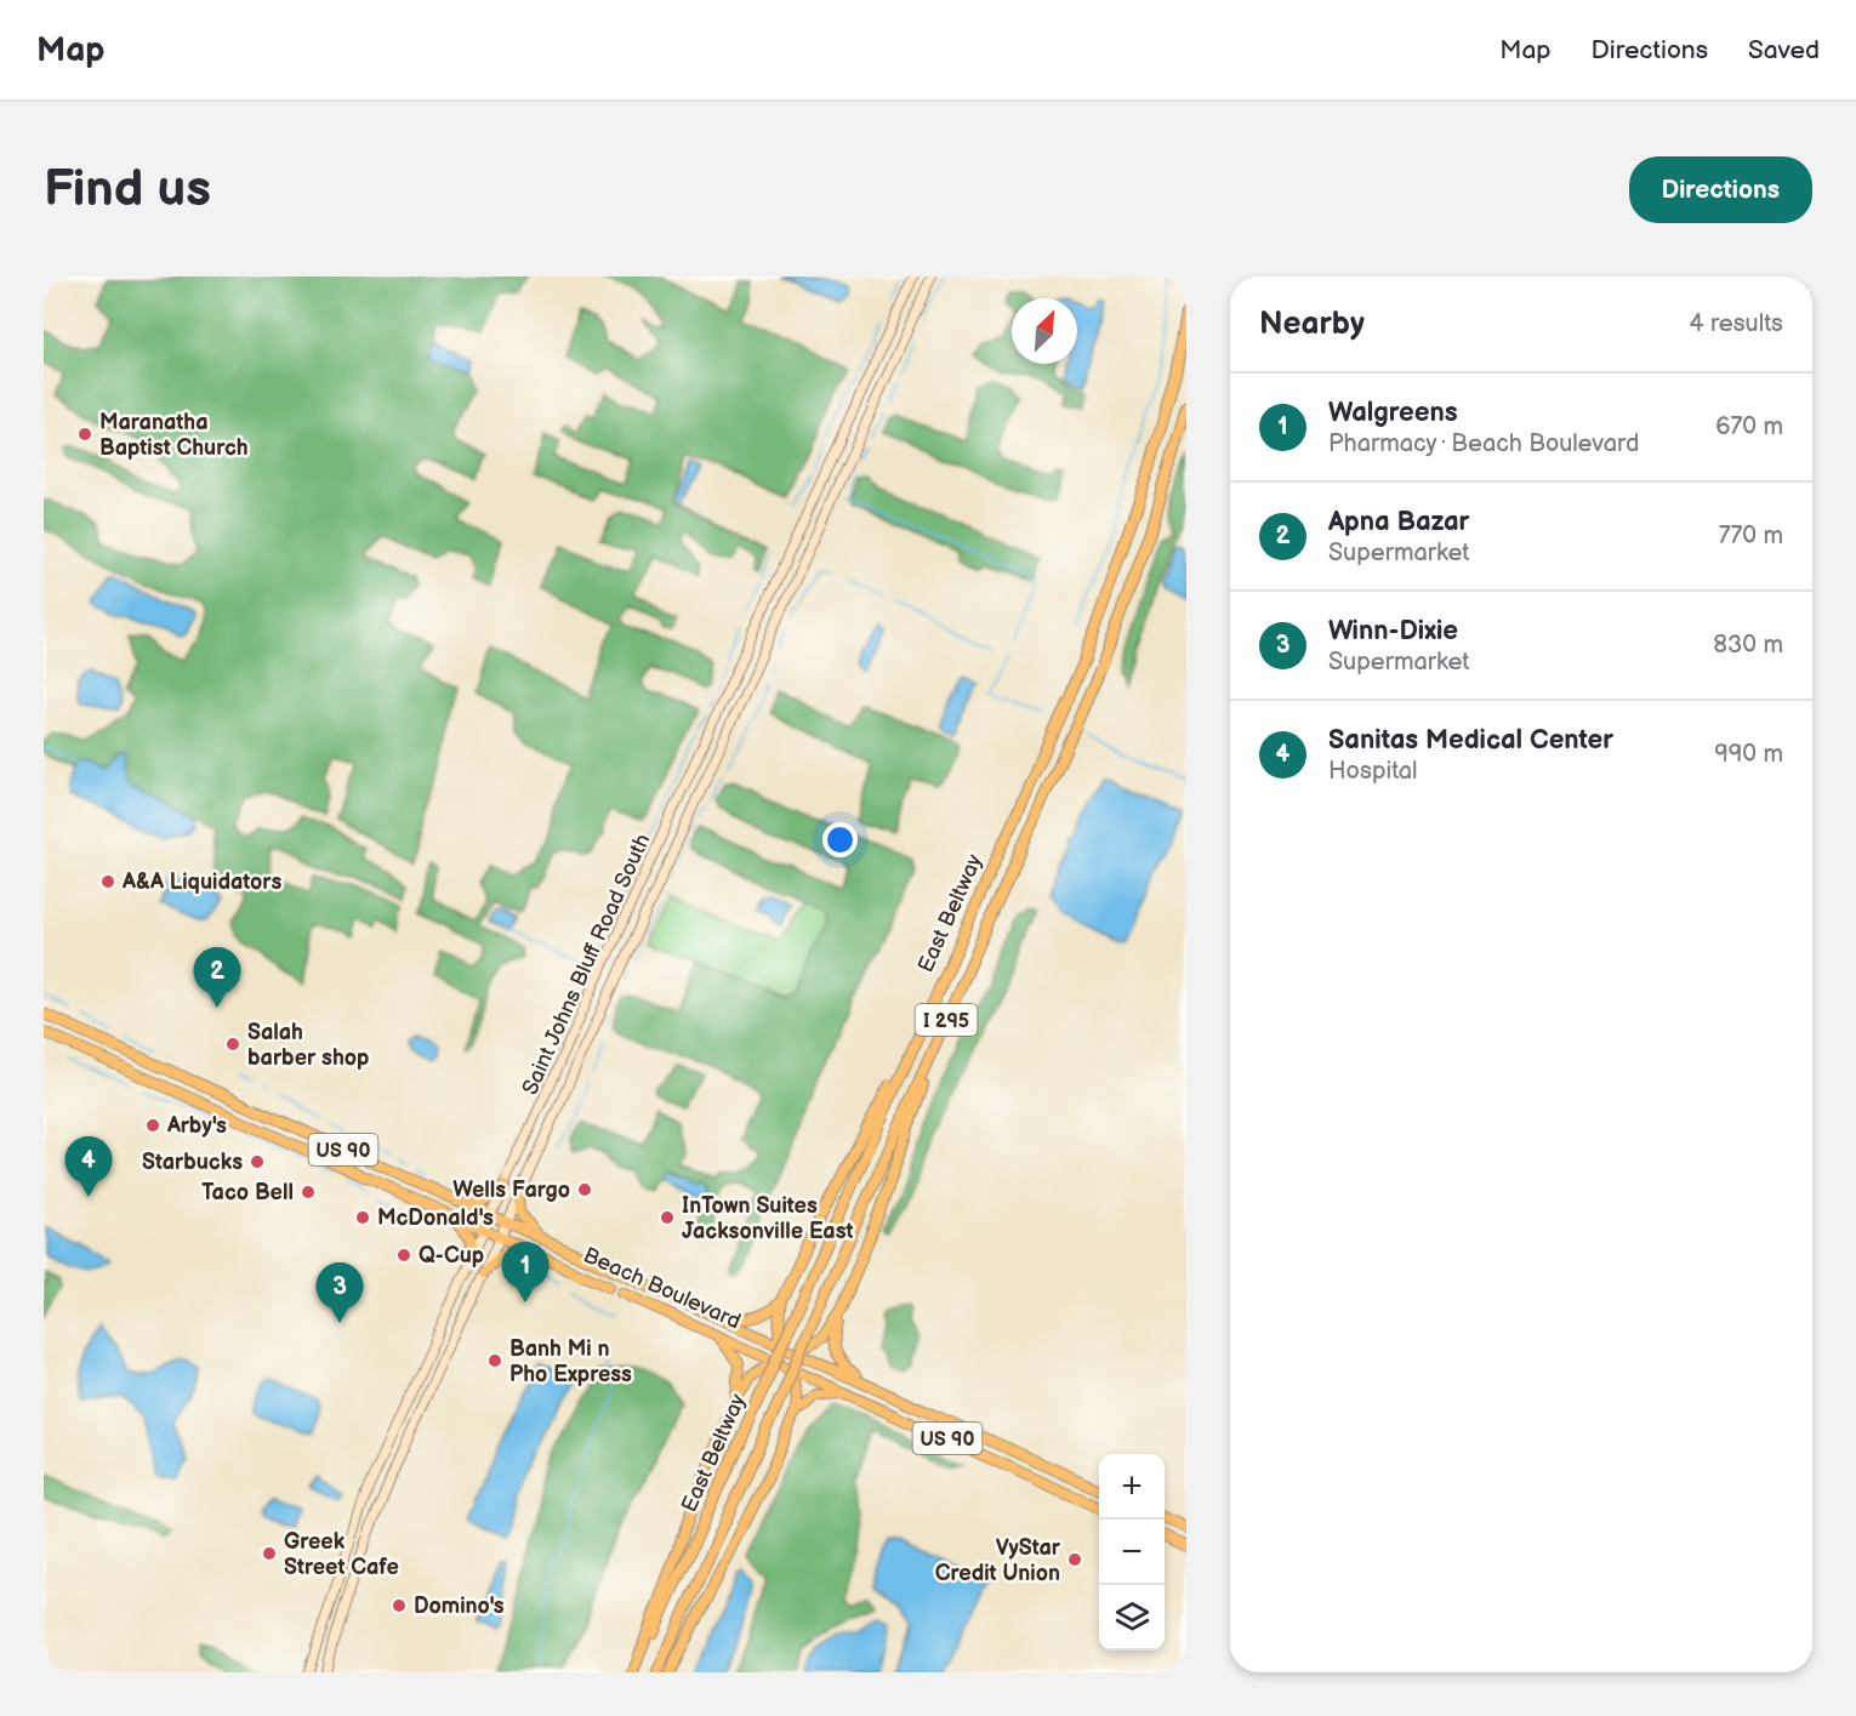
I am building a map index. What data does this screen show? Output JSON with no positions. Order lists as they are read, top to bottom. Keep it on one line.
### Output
{"streets":{"highway":["East Beltway","I 295","US 90","Beach Boulevard"],"main road":["Saint Johns Bluff Road South"]},"crossings":[["Saint Johns Bluff Road South","US 90"],["Saint Johns Bluff Road South","Beach Boulevard"],["US 90","Beach Boulevard"]],"places":["Maranatha Baptist Church","A&A Liquidators","Salah barber shop","Arby's","Starbucks","Wells Fargo","Taco Bell","McDonald's","InTown Suites Jacksonville East","Q-Cup","Banh Mi n Pho Express","Greek Street Cafe","VyStar Credit Union","Domino's"],"north":"top right","page":{"header":"Map","nav":["Map","Directions","Saved"],"buttons":"Directions","title":"Find us","heading":["Nearby","4 results"],"list":[{"mark":"1","name":"Walgreens","note":"Pharmacy · Beach Boulevard","value":"670 m"},{"mark":"2","name":"Apna Bazar","note":"Supermarket","value":"770 m"},{"mark":"3","name":"Winn-Dixie","note":"Supermarket","value":"830 m"},{"mark":"4","name":"Sanitas Medical Center","note":"Hospital","value":"990 m"}],"pins":["2","4","1","3"],"map_buttons":["+","−"]}}
